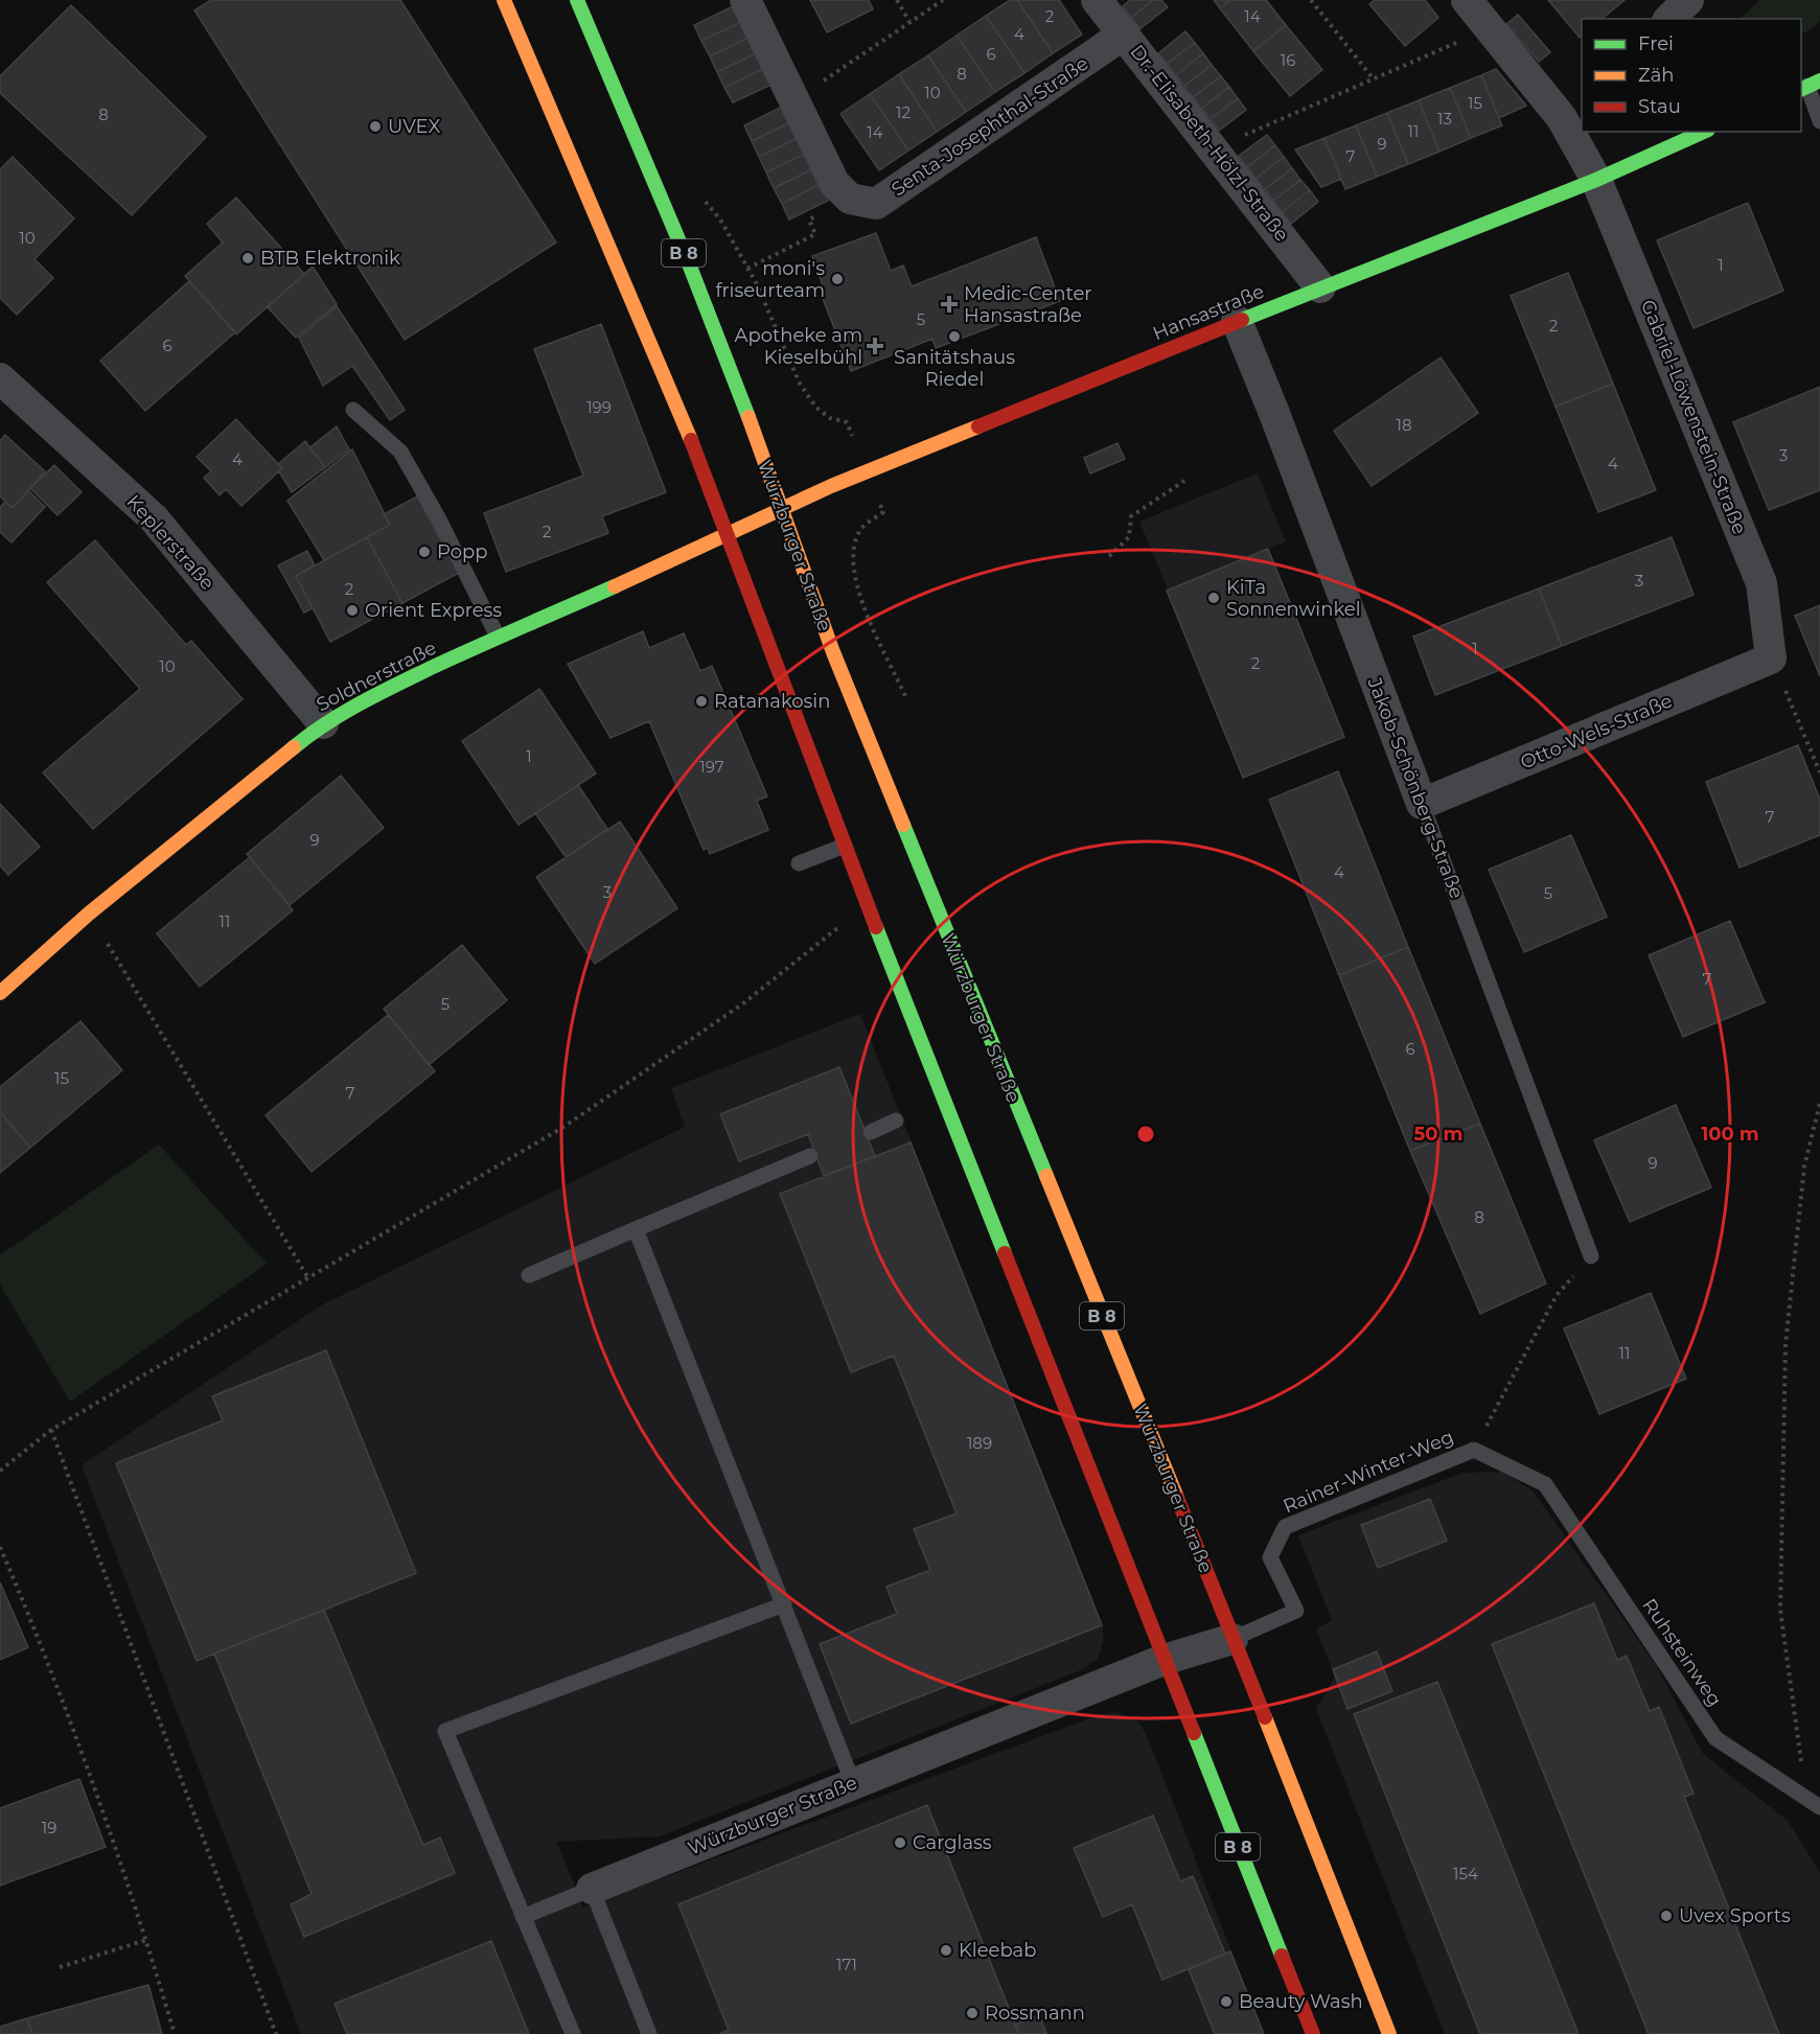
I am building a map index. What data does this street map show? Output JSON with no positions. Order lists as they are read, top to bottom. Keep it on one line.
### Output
{"streets":{"main road":["B 8","Hansastraße","Würzburger Straße","Soldnerstraße"],"street":["Senta-Josephthal-Straße","Dr.-Elisabeth-Hölzl-Straße","Gabriel-Löwenstein-Straße","Keplerstraße","Otto-Wels-Straße","Jakob-Schönberg-Straße"],"lane":["Rainer-Winter-Weg","Ruhsteinweg"]},"crossings":[["Senta-Josephthal-Straße","Dr.-Elisabeth-Hölzl-Straße"],["Dr.-Elisabeth-Hölzl-Straße","Hansastraße"],["B 8","Hansastraße"],["B 8","Würzburger Straße"],["B 8","Soldnerstraße"],["Hansastraße","Gabriel-Löwenstein-Straße"],["Hansastraße","Würzburger Straße"],["Hansastraße","Soldnerstraße"],["Hansastraße","Jakob-Schönberg-Straße"],["Gabriel-Löwenstein-Straße","Otto-Wels-Straße"],["Keplerstraße","Soldnerstraße"],["Würzburger Straße","Rainer-Winter-Weg"],["Otto-Wels-Straße","Jakob-Schönberg-Straße"],["Rainer-Winter-Weg","Ruhsteinweg"]],"places":{"other":["UVEX","BTB Elektronik","moni's friseurteam","Sanitätshaus Riedel","Popp","KiTa Sonnenwinkel","Orient Express","Ratanakosin","Carglass","Uvex Sports","Kleebab","Beauty Wash","Rossmann"],"health":["Medic-Center Hansastraße","Apotheke am Kieselbühl"]},"house_numbers":["2","14","4","6","16","8","10","15","12","8","13","11","14","9","7","10","1","5","2","6","199","18","3","4","4","2","3","2","1","2","10","1","197","7","9","4","3","5","11","7","5","6","15","7","9","8","11","189","19","154","171"],"legend":["Frei","Zäh","Stau"],"rings":["50 m","100 m"]}
